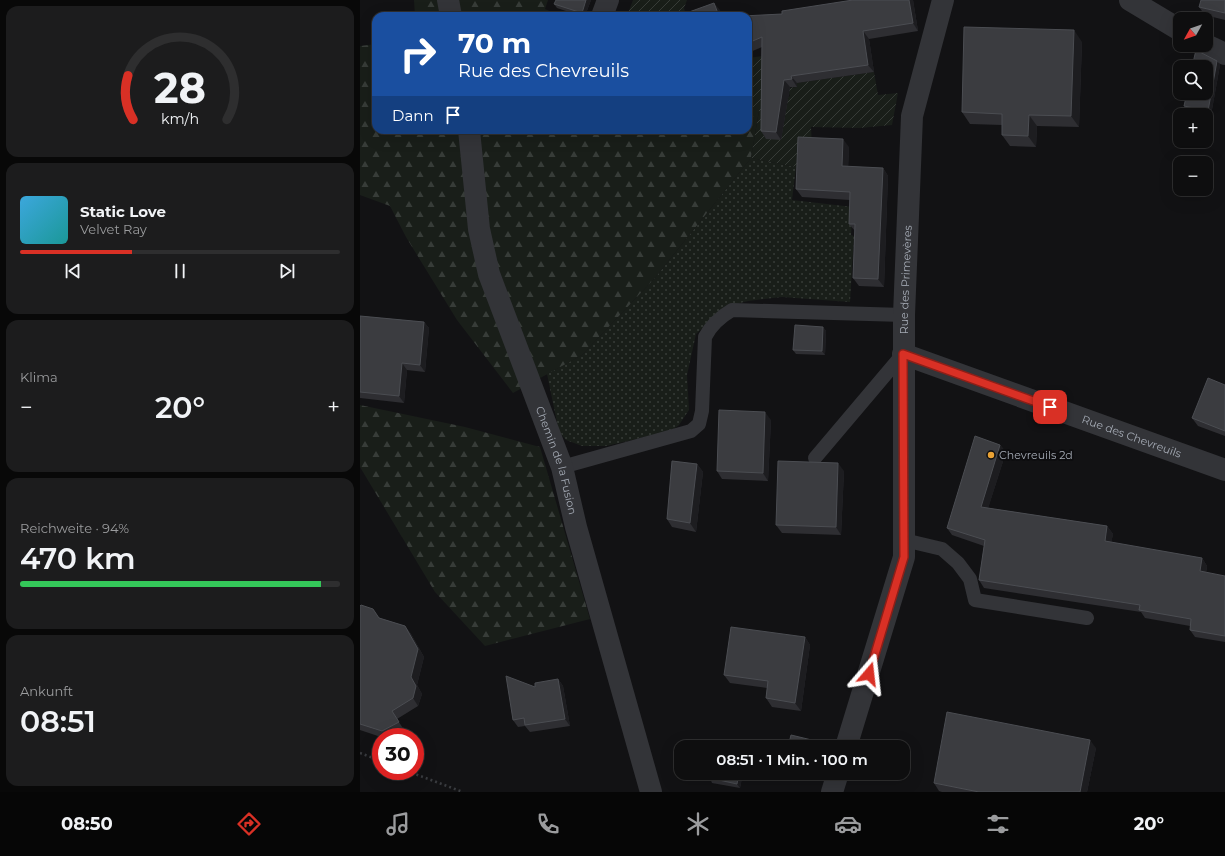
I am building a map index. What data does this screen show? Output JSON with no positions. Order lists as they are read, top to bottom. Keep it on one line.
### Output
{"streets":{"street":["Rue des Primevères","Rue des Chevreuils","Chemin de la Fusion"]},"crossings":[["Rue des Primevères","Rue des Chevreuils"]],"places":["Chevreuils 2d"],"north":"bottom left","page":{"map_buttons":["+","−"],"turn":["70 m","Rue des Chevreuils"],"then":"Dann","song":["Static Love","Velvet Ray"],"tile":["Klima",["Reichweite · 94%","470 km"],["Ankunft","08:51"]],"heat":["−","20°","+"],"limit":"30","trip":"08:51 · 1 Min. · 100 m","tabs":["08:50","20°"],"gauge":["28","km/h"]}}
